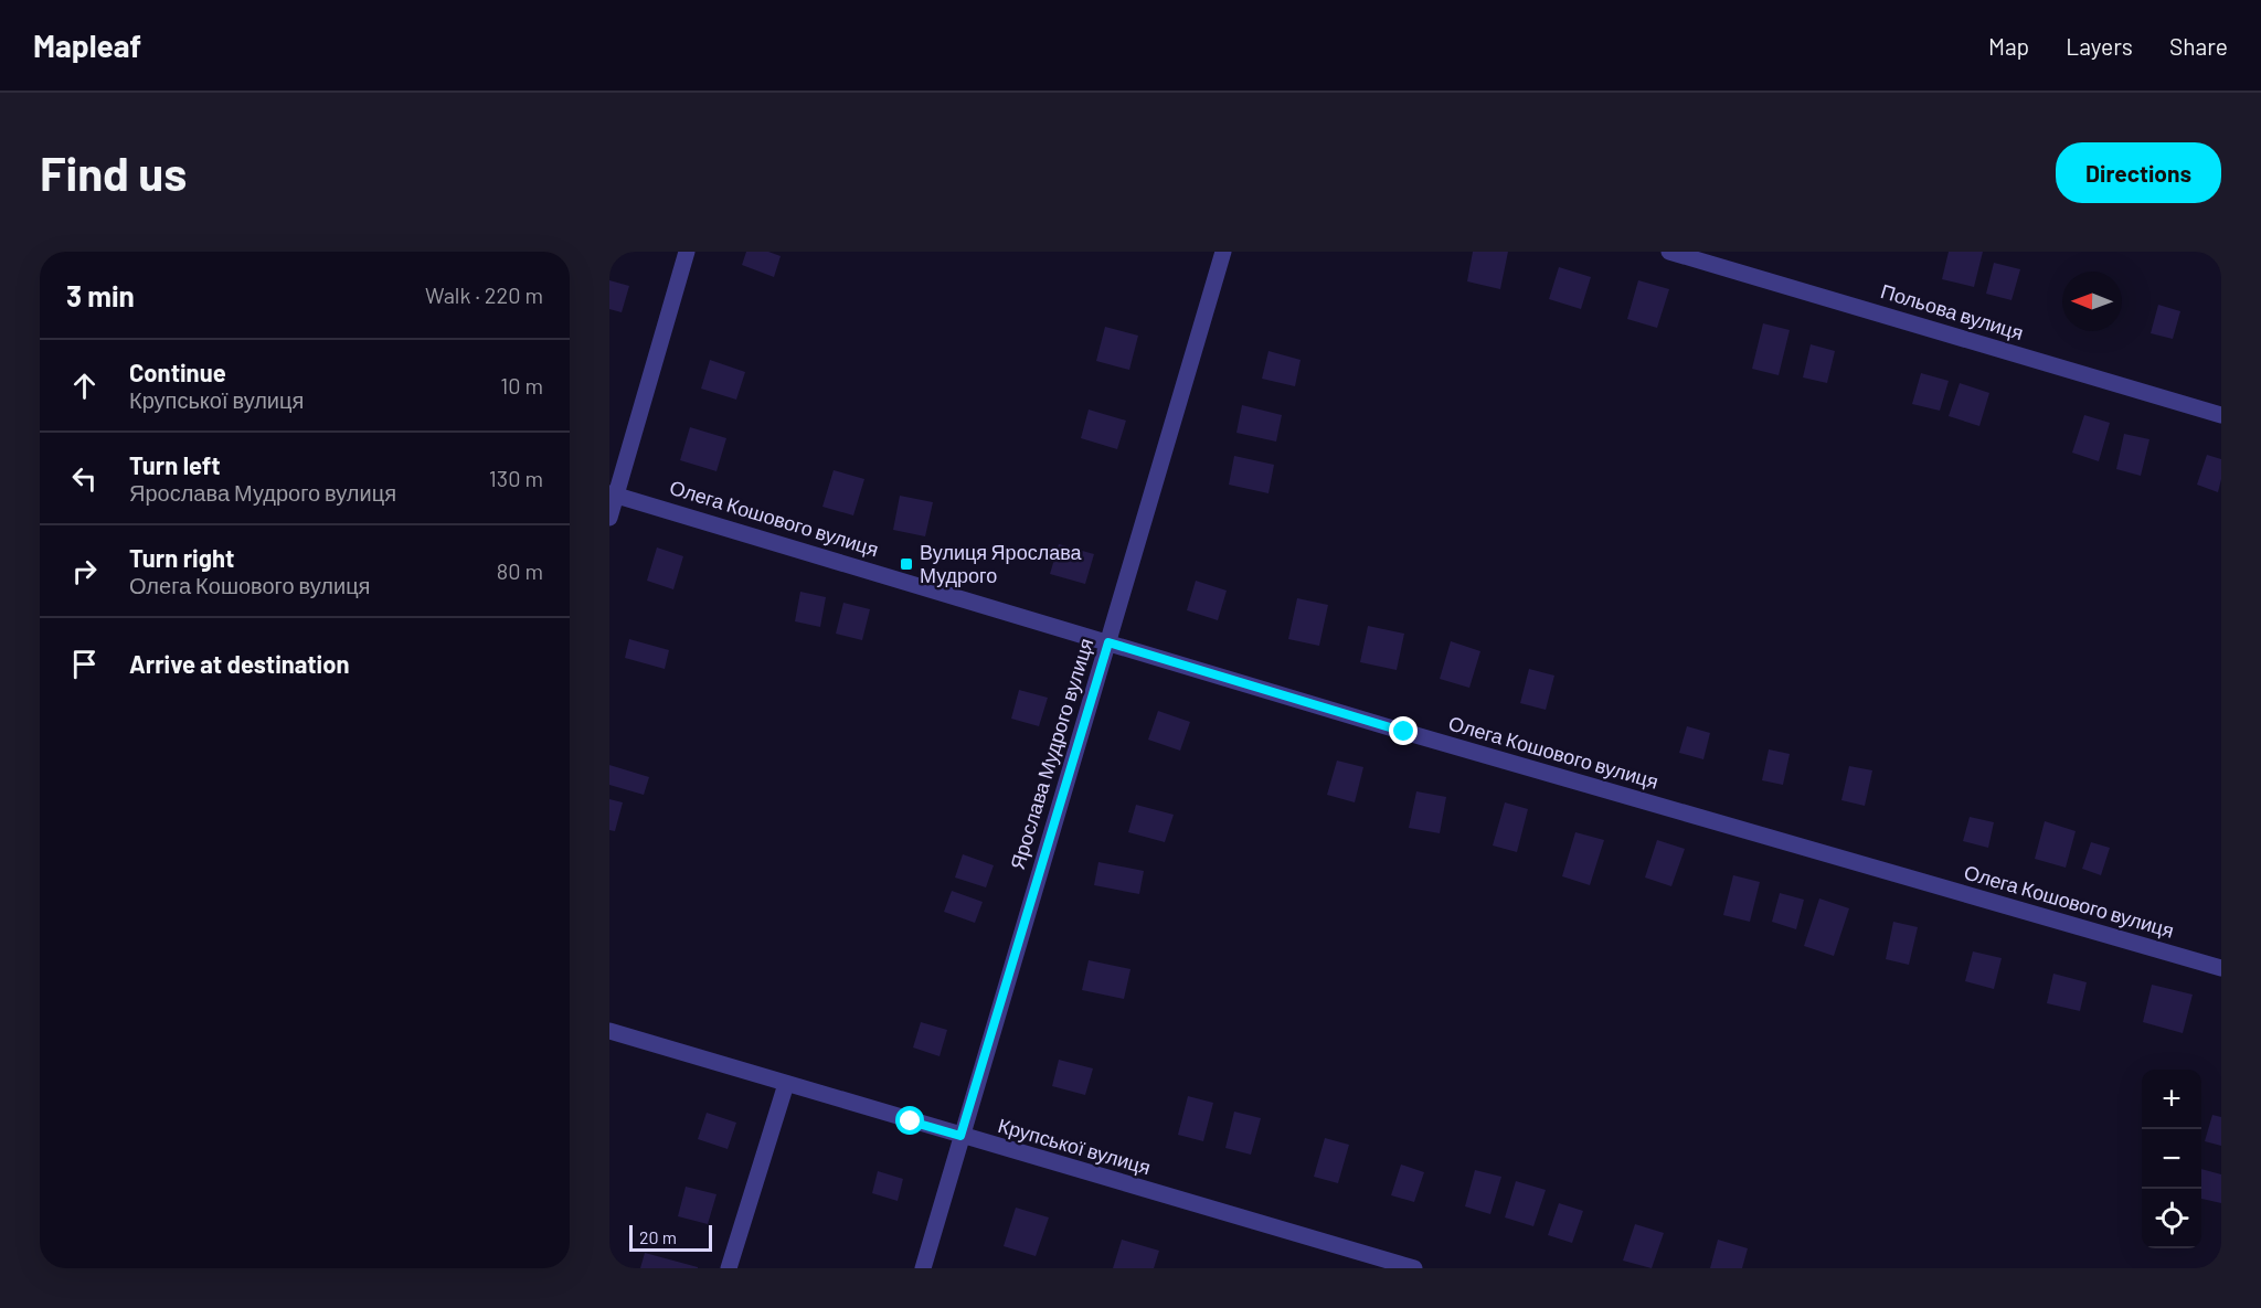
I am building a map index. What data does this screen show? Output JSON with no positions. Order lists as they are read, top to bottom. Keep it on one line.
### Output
{"streets":{"street":["Польова вулиця","Олега Кошового вулиця","Ярослава Мудрого вулиця","Крупської вулиця"]},"crossings":[["Олега Кошового вулиця","Ярослава Мудрого вулиця"],["Ярослава Мудрого вулиця","Крупської вулиця"]],"places":{"transit":["Вулиця Ярослава Мудрого"]},"scale_bar":"20 m","north":"left","page":{"header":"Mapleaf","nav":["Map","Layers","Share"],"buttons":"Directions","title":"Find us","heading":["3 min","Walk · 220 m"],"list":[["Continue","Крупської вулиця","10 m"],["Turn left","Ярослава Мудрого вулиця","130 m"],["Turn right","Олега Кошового вулиця","80 m"],"Arrive at destination"],"map_buttons":["+","−"],"scale":"20 m"}}
